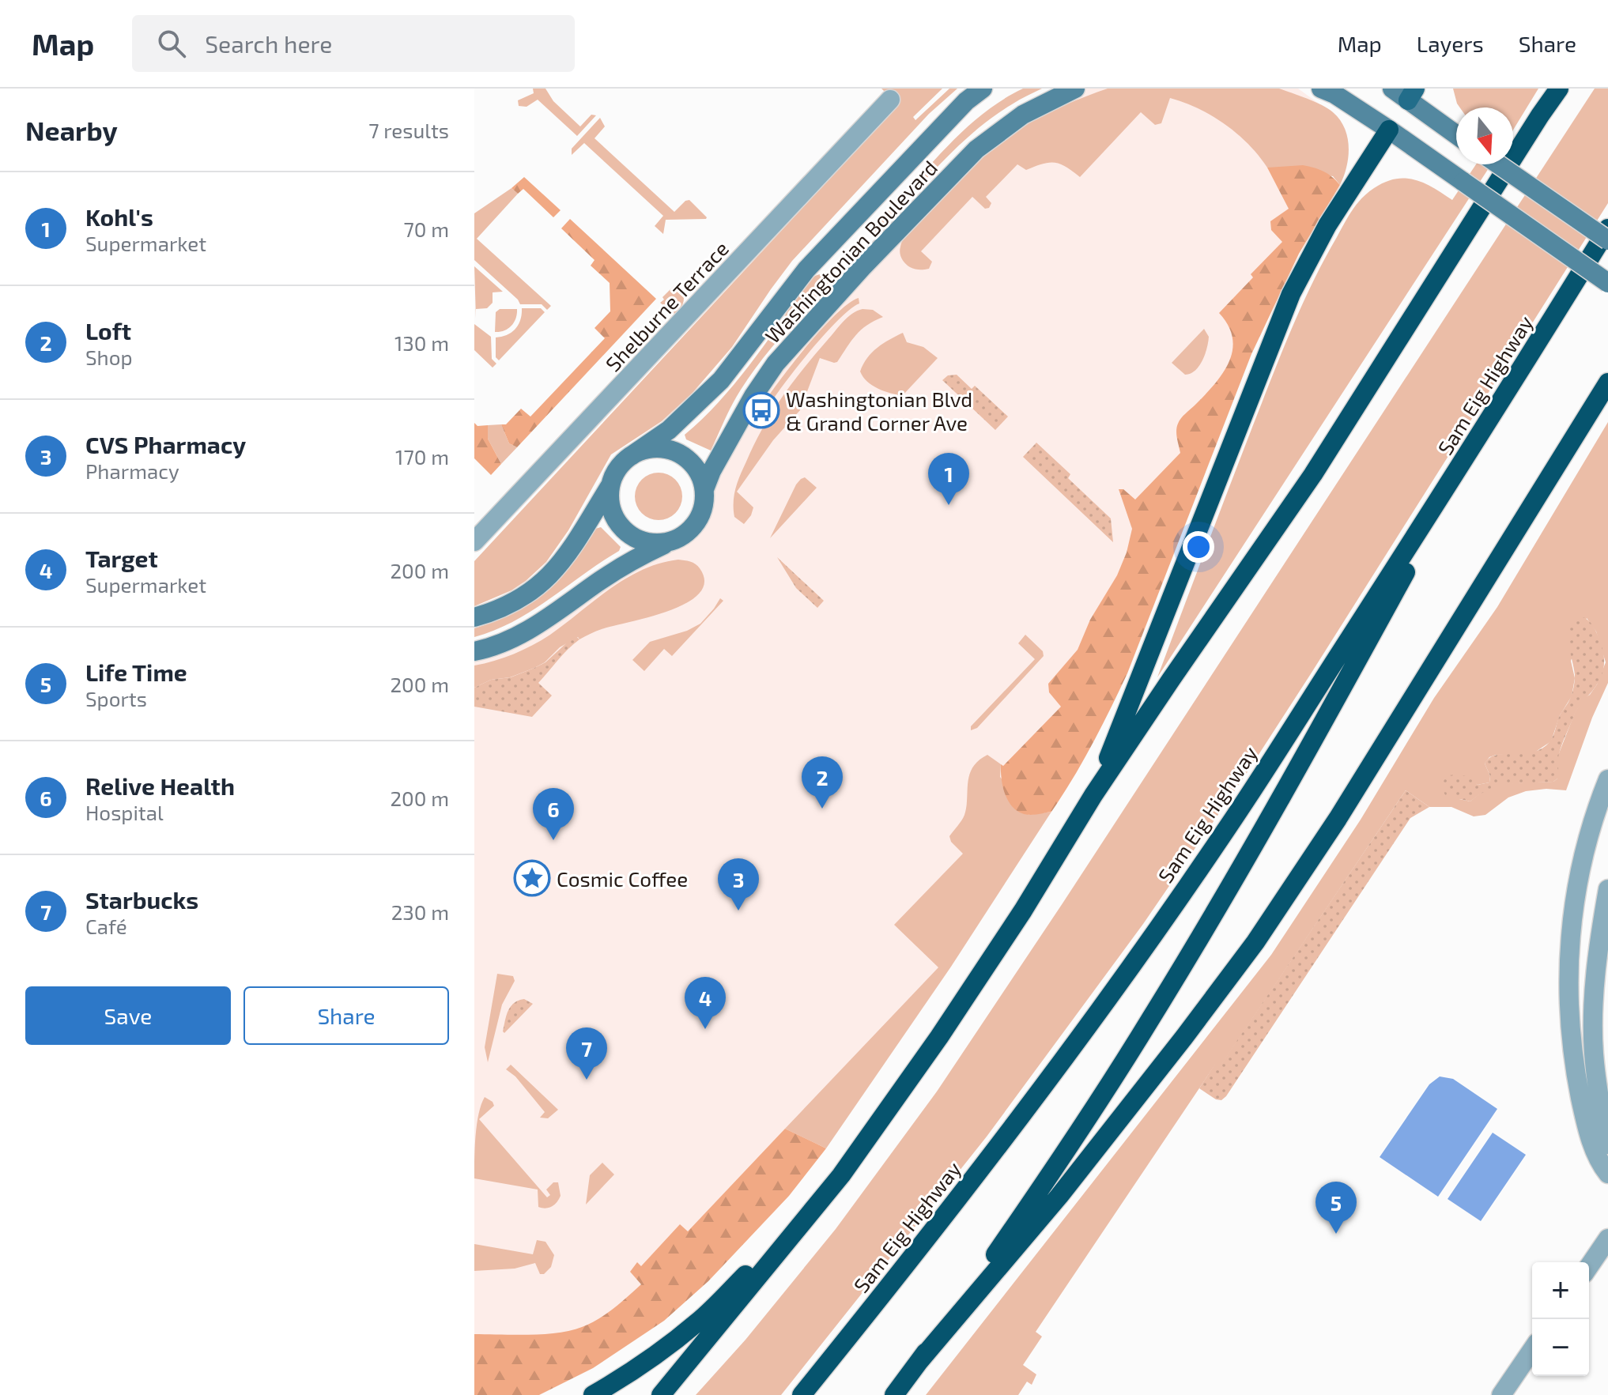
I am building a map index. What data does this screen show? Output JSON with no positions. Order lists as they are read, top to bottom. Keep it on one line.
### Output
{"streets":{"highway":["Sam Eig Highway"],"street":["Washingtonian Boulevard","Shelburne Terrace"]},"places":{"bus stop":["Washingtonian Blvd & Grand Corner Ave"],"place":["Cosmic Coffee"]},"north":"bottom","page":{"header":"Map","search":"Search here","nav":["Map","Layers","Share"],"heading":["Nearby","7 results"],"list":[{"mark":"1","name":"Kohl's","note":"Supermarket","value":"70 m"},{"mark":"2","name":"Loft","note":"Shop","value":"130 m"},{"mark":"3","name":"CVS Pharmacy","note":"Pharmacy","value":"170 m"},{"mark":"4","name":"Target","note":"Supermarket","value":"200 m"},{"mark":"5","name":"Life Time","note":"Sports","value":"200 m"},{"mark":"6","name":"Relive Health","note":"Hospital","value":"200 m"},{"mark":"7","name":"Starbucks","note":"Café","value":"230 m"}],"pins":["1","2","6","3","4","7","5"],"buttons":["Save","Share"],"map_buttons":["+","−"]}}
